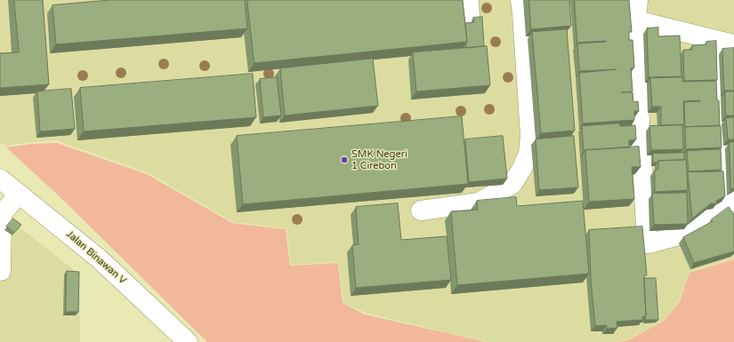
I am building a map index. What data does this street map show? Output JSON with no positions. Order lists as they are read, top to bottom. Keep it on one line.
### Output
{"streets":{"street":["Jalan Binawan V"]},"places":["SMK Negeri 1 Cirebon"]}
